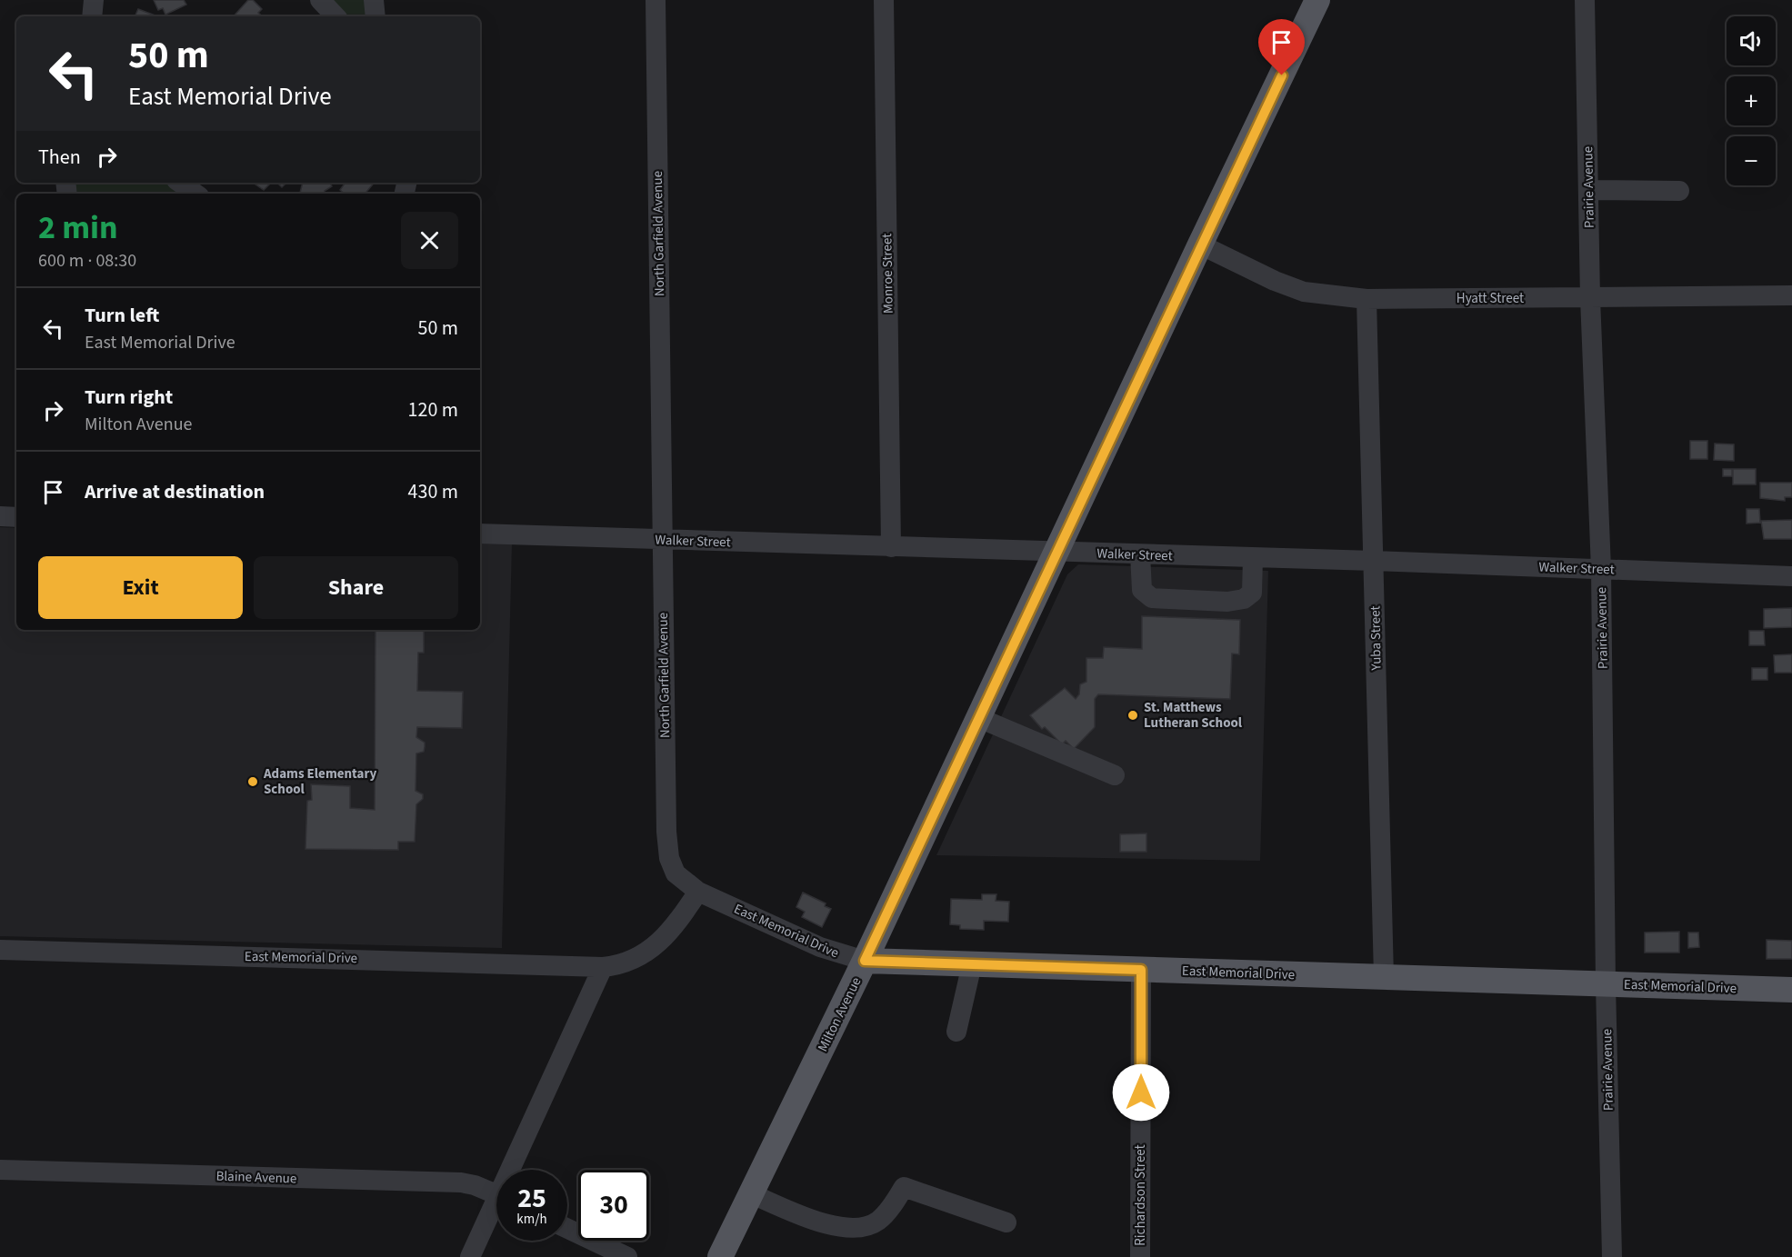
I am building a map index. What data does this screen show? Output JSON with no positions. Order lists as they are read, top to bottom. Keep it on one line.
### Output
{"streets":{"main road":["East Memorial Drive","Milton Avenue"],"street":["Prairie Avenue","North Garfield Avenue","Monroe Street","Hyatt Street","Walker Street","Yuba Street","Blaine Avenue","Richardson Street"]},"crossings":[["Prairie Avenue","Hyatt Street"],["Prairie Avenue","Walker Street"],["Prairie Avenue","East Memorial Drive"],["North Garfield Avenue","Walker Street"],["North Garfield Avenue","East Memorial Drive"],["Monroe Street","Walker Street"],["Hyatt Street","Yuba Street"],["Hyatt Street","Milton Avenue"],["Walker Street","Yuba Street"],["Walker Street","Milton Avenue"],["Yuba Street","East Memorial Drive"],["East Memorial Drive","Milton Avenue"],["East Memorial Drive","Richardson Street"]],"places":["St. Matthews Lutheran School","Adams Elementary School"],"page":{"map_buttons":["+","−"],"turn":["50 m","East Memorial Drive"],"then":"Then","heading":["2 min","600 m · 08:30"],"list":[{"name":"Turn left","note":"East Memorial Drive","value":"50 m"},{"name":"Turn right","note":"Milton Avenue","value":"120 m"},{"name":"Arrive at destination","value":"430 m"}],"buttons":["Exit","Share"],"speed":"25 km/h","limit":"30"}}
